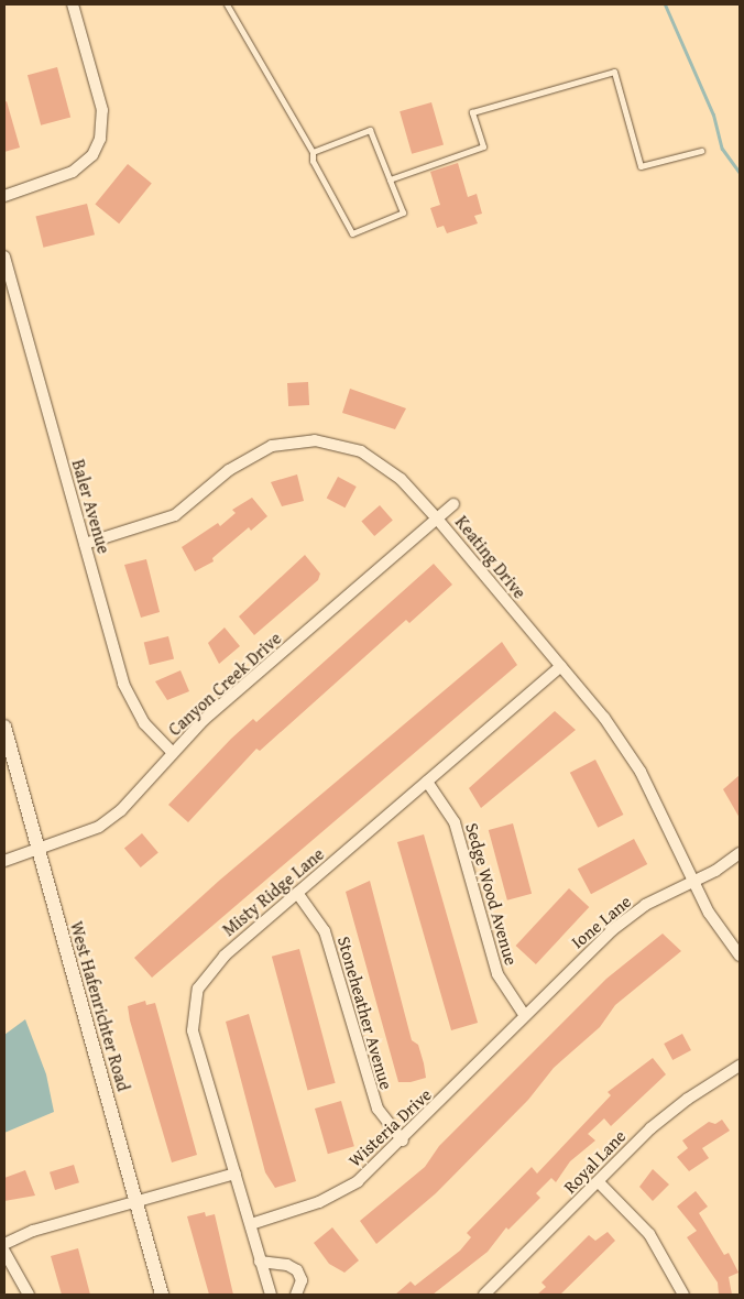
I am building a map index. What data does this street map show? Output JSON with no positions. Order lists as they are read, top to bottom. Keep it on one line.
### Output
{"streets":{"street":["Baler Avenue","Keating Drive","Canyon Creek Drive","Misty Ridge Lane","Sedge Wood Avenue","Ione Lane","West Hafenrichter Road","Stoneheather Avenue","Wisteria Drive","Royal Lane"]},"crossings":[["Baler Avenue","Keating Drive"],["Baler Avenue","Canyon Creek Drive"],["Keating Drive","Canyon Creek Drive"],["Keating Drive","Misty Ridge Lane"],["Keating Drive","Ione Lane"],["Canyon Creek Drive","West Hafenrichter Road"],["Misty Ridge Lane","Sedge Wood Avenue"],["Misty Ridge Lane","Stoneheather Avenue"],["Misty Ridge Lane","Wisteria Drive"],["Sedge Wood Avenue","Ione Lane"],["Sedge Wood Avenue","Wisteria Drive"],["Ione Lane","Wisteria Drive"],["Stoneheather Avenue","Wisteria Drive"]]}
